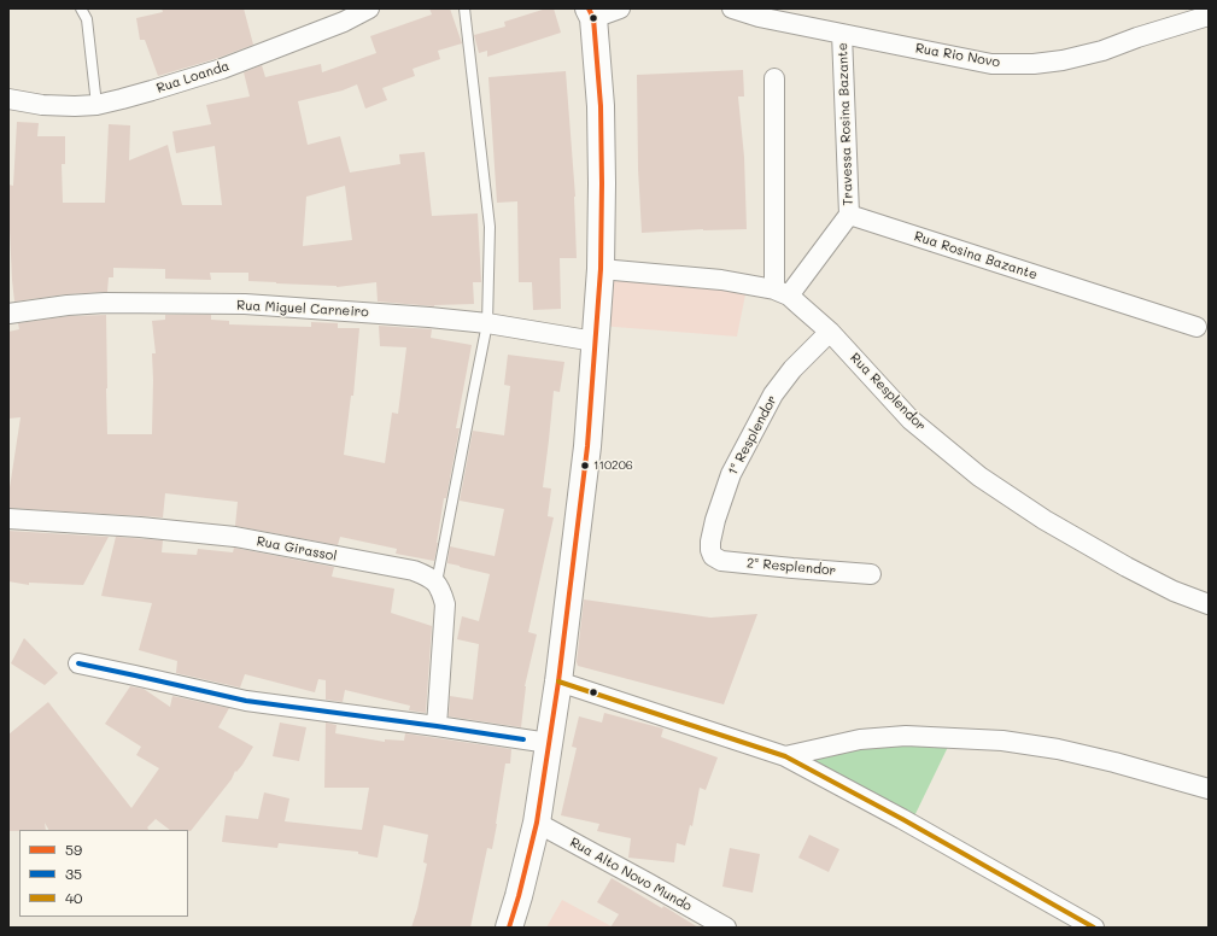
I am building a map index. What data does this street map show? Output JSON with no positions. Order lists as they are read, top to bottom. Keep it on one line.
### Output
{"streets":{"street":["Rua Rio Novo","Rua Loanda","Travessa Rosina Bazante","Rua Rosina Bazante","Rua Miguel Carneiro","Rua Resplendor","1ª Resplendor","Rua Girassol","2ª Resplendor","Rua Alto Novo Mundo"]},"crossings":[["Rua Rio Novo","Travessa Rosina Bazante"],["Travessa Rosina Bazante","Rua Rosina Bazante"],["Rua Resplendor","1ª Resplendor"],["1ª Resplendor","2ª Resplendor"]],"places":["110206"],"lines":["transit line 59","transit line 35","transit line 40"],"legend":["59","35","40"]}
